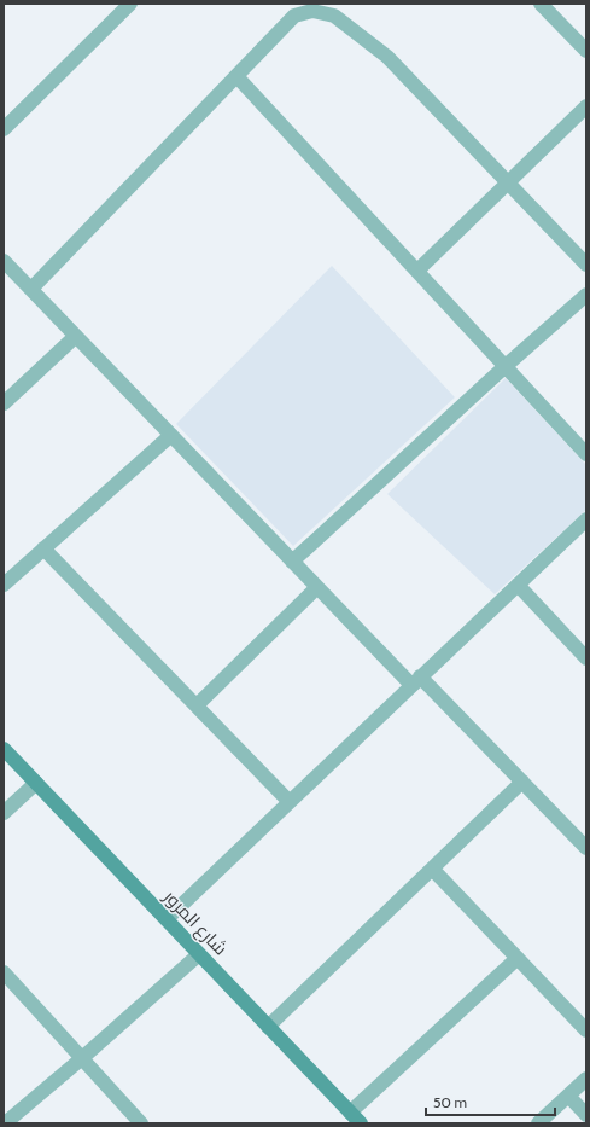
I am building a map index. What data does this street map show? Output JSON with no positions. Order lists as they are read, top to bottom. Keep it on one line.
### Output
{"streets":{"street":["شارع المرور"]},"scale_bar":"50 m"}
